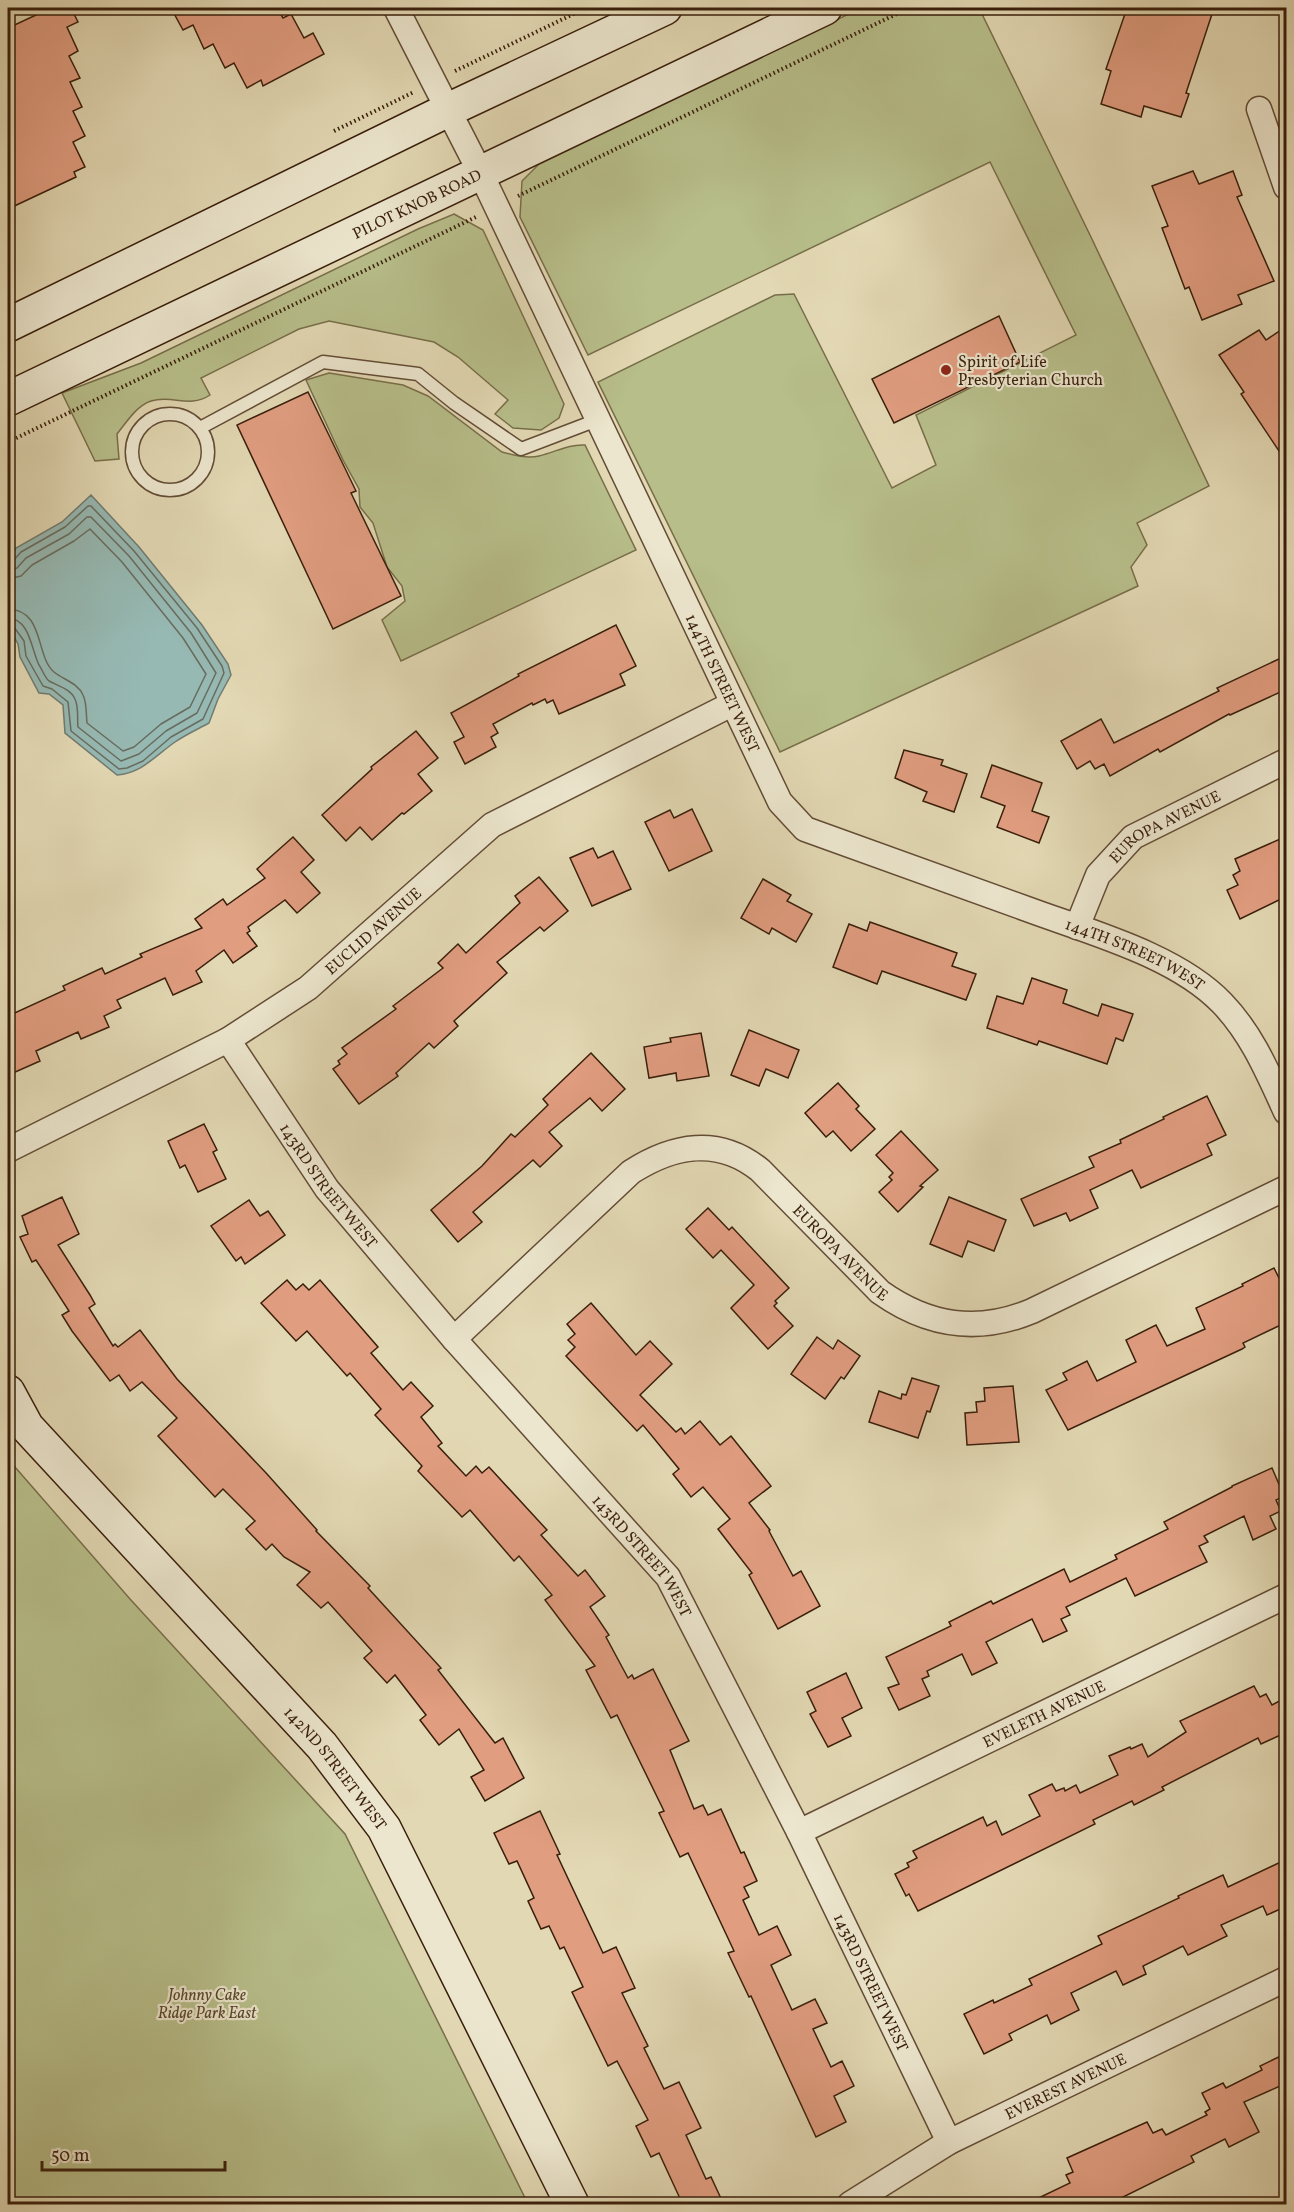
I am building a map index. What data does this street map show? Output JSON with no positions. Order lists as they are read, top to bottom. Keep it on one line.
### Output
{"streets":{"main road":["PILOT KNOB ROAD","142ND STREET WEST"],"street":["144TH STREET WEST","EUROPA AVENUE","EUCLID AVENUE","143RD STREET WEST","EVELETH AVENUE","EVEREST AVENUE"]},"crossings":[["PILOT KNOB ROAD","144TH STREET WEST"],["144TH STREET WEST","EUROPA AVENUE"],["144TH STREET WEST","EUCLID AVENUE"],["EUROPA AVENUE","143RD STREET WEST"],["EUCLID AVENUE","143RD STREET WEST"],["143RD STREET WEST","EVELETH AVENUE"],["143RD STREET WEST","EVEREST AVENUE"]],"parks":["Johnny Cake Ridge Park East"],"places":["Spirit of Life Presbyterian Church"],"scale_bar":"50 m"}
